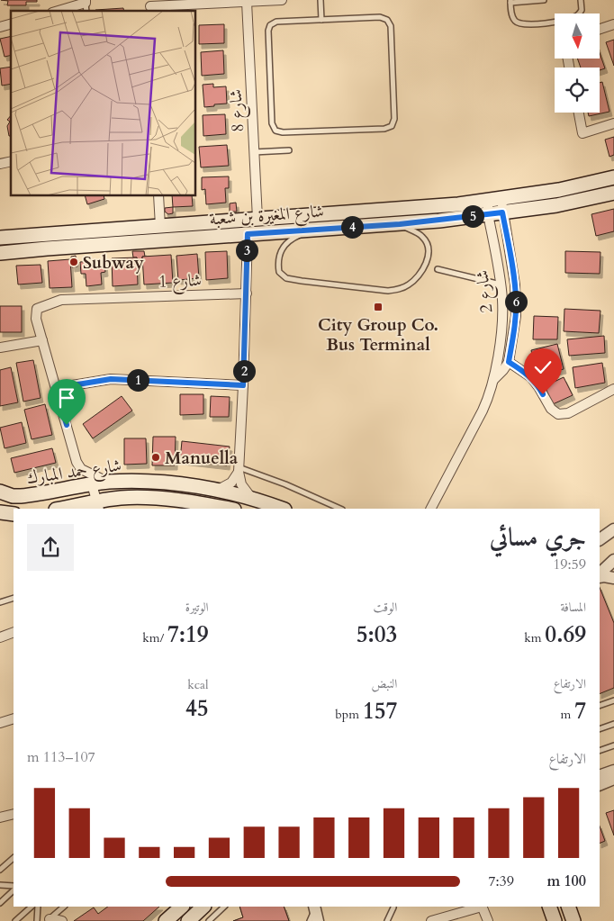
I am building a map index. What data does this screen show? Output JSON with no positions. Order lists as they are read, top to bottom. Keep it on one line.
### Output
{"streets":{"main road":["شارع المغيرة بن شعبة","شارع حمد المبارك"],"street":["شارع 8","شارع 1","شارع 2"]},"crossings":[["شارع 8","شارع المغيرة بن شعبة"],["شارع المغيرة بن شعبة","شارع 2"],["شارع 1","شارع حمد المبارك"]],"places":{"other":["Subway","Manuella"],"transit":["City Group Co. Bus Terminal"]},"north":"bottom","page":{"pins":["5","4","3","6","2","1"],"heading":["جري مسائي","19:59"],"stats":[["المسافة","0.69 km"],["الوقت","5:03"],["الوتيرة","7:19 /km"],["الارتفاع","7 m"],["النبض","157 bpm"],["kcal","45"]],"chart":["الارتفاع","107–113 m"],"list":[{"name":"100 m","note":"7:39"}]}}
